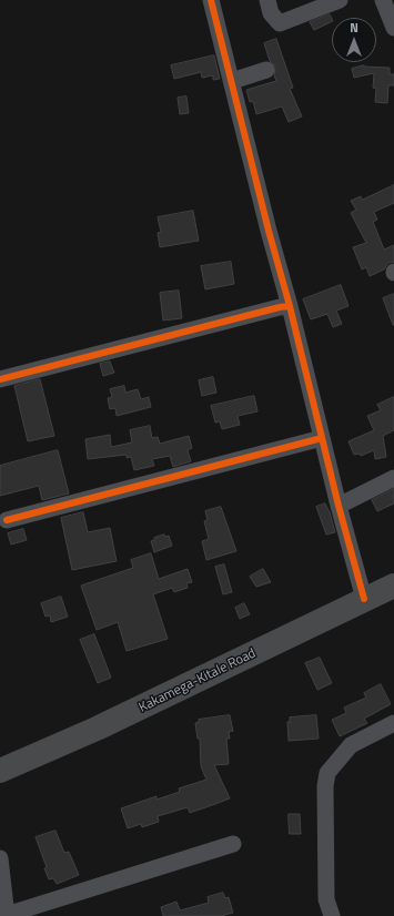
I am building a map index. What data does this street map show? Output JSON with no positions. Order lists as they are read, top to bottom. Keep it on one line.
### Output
{"streets":{"highway":["Kakamega-Kitale Road"]},"north":"top"}
